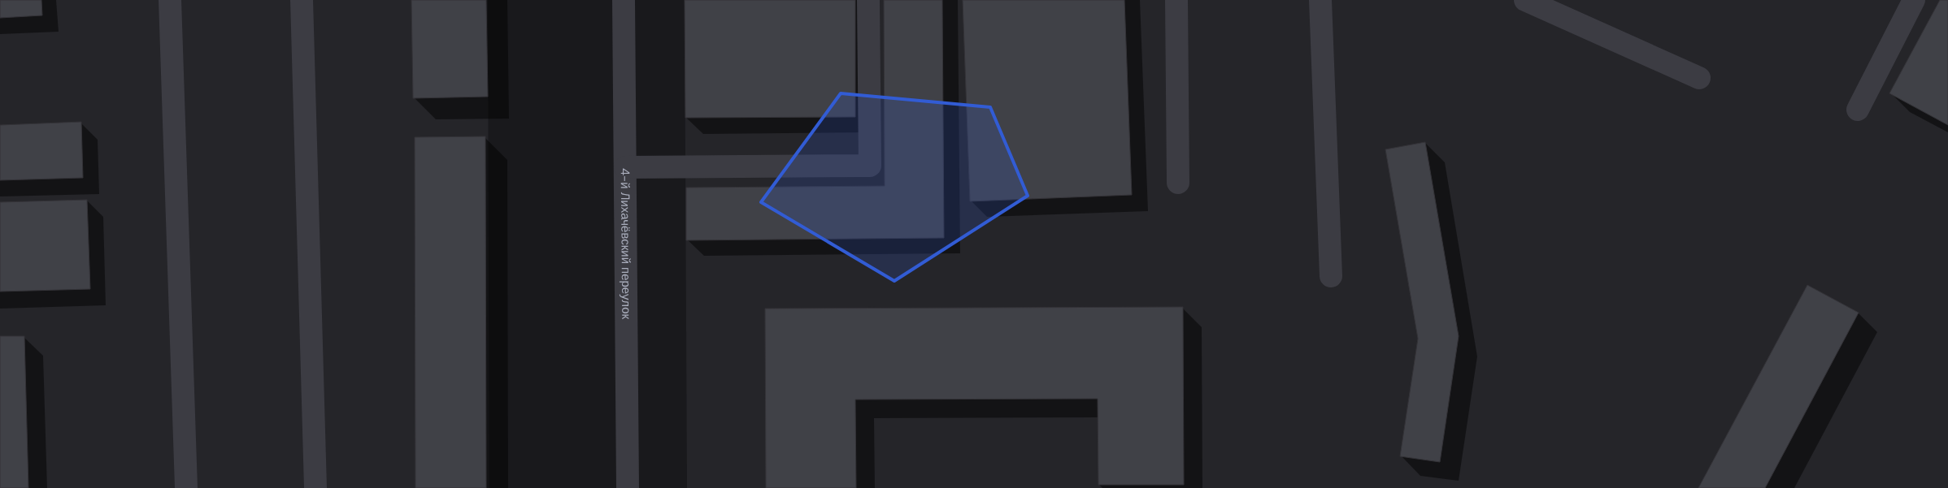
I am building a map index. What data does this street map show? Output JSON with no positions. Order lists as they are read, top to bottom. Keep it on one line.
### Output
{"streets":{"street":["4-й Лихачёвский переулок"]}}
